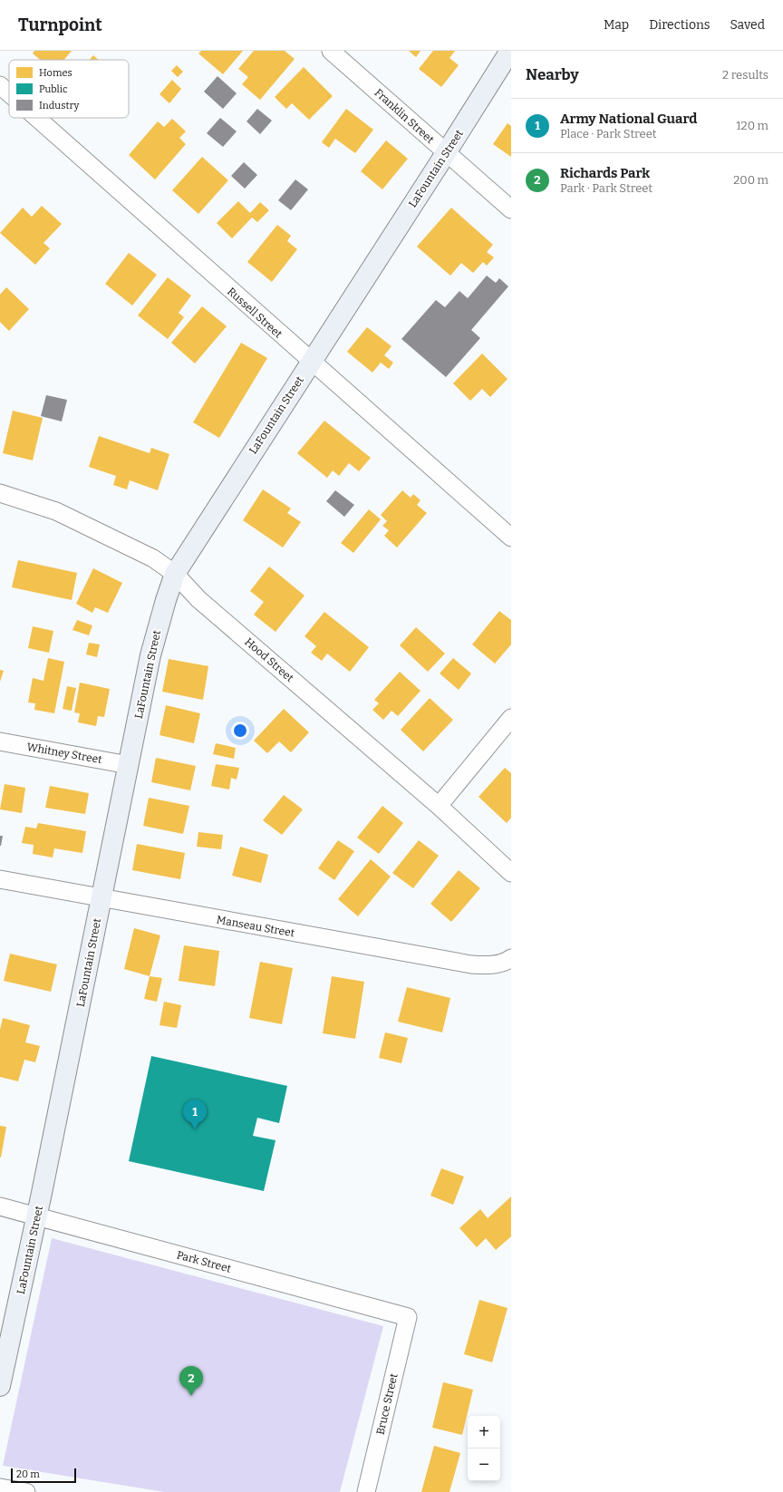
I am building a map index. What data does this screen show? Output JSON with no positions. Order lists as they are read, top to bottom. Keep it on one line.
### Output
{"streets":{"street":["Franklin Street","LaFountain Street","Russell Street","Hood Street","Whitney Street","Manseau Street","Park Street","Bruce Street"]},"crossings":[["Franklin Street","LaFountain Street"],["LaFountain Street","Russell Street"],["LaFountain Street","Hood Street"],["LaFountain Street","Whitney Street"],["LaFountain Street","Manseau Street"],["LaFountain Street","Park Street"],["Park Street","Bruce Street"]],"legend":["Homes","Public","Industry"],"scale_bar":"20 m","page":{"header":"Turnpoint","nav":["Map","Directions","Saved"],"heading":["Nearby","2 results"],"list":[{"mark":"1","name":"Army National Guard","note":"Place · Park Street","value":"120 m"},{"mark":"2","name":"Richards Park","note":"Park · Park Street","value":"200 m"}],"pins":["1","2"],"map_buttons":["+","−"],"scale":"20 m"}}
